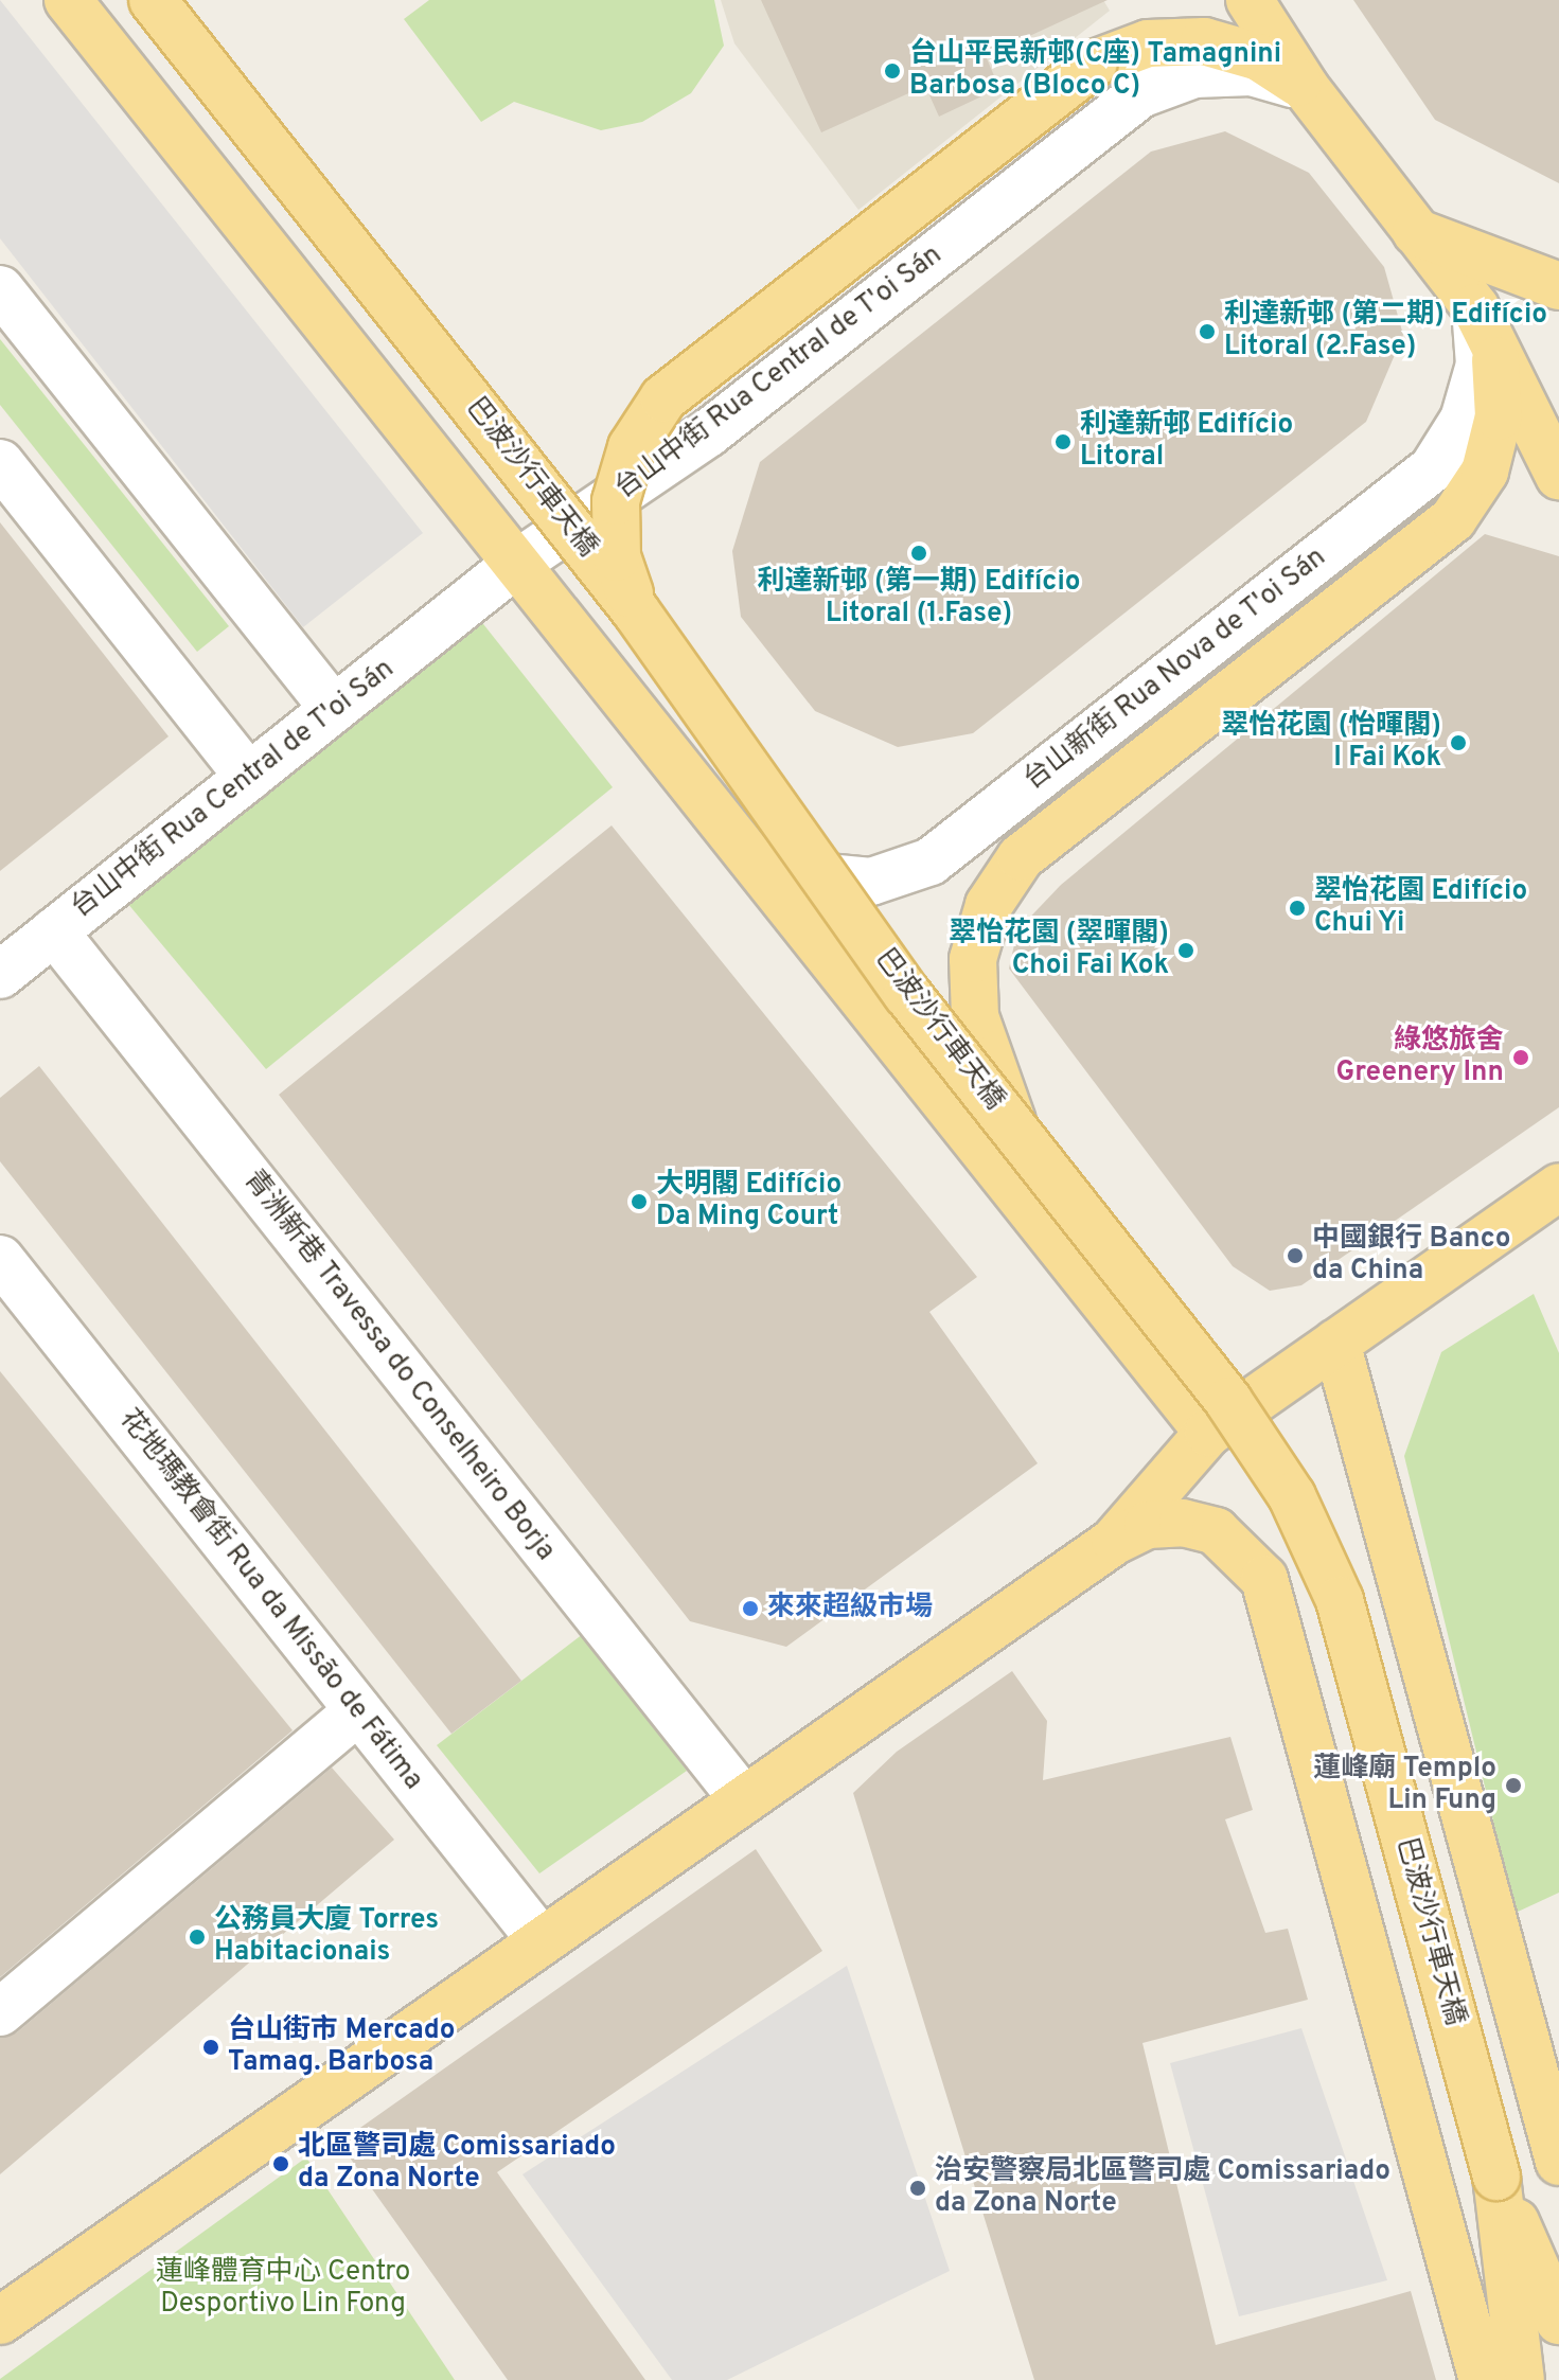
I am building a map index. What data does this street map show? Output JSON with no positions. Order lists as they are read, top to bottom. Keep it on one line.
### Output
{"streets":{"main road":["巴波沙行車天橋"],"street":["台山中街 Rua Central de T'oi Sán","台山新街 Rua Nova de T'oi Sán","青洲新巷 Travessa do Conselheiro Borja","花地瑪教會街 Rua da Missão de Fátima"]},"crossings":[["台山中街 Rua Central de T'oi Sán","青洲新巷 Travessa do Conselheiro Borja"]],"parks":["蓮峰體育中心 Centro Desportivo Lin Fong"],"places":["台山平民新邨(C座) Tamagnini Barbosa (Bloco C)","利達新邨 (第二期) Edifício Litoral (2.Fase)","利達新邨 Edifício Litoral","利達新邨 (第一期) Edifício Litoral (1.Fase)","翠怡花園 (怡暉閣) I Fai Kok","翠怡花園 Edifício Chui Yi","翠怡花園 (翠暉閣) Choi Fai Kok","綠悠旅舍 Greenery Inn","大明閣 Edifício Da Ming Court","中國銀行 Banco da China","來來超級市場","蓮峰廟 Templo Lin Fung","公務員大廈 Torres Habitacionais","台山街市 Mercado Tamag. Barbosa","北區警司處 Comissariado da Zona Norte","治安警察局北區警司處 Comissariado da Zona Norte"]}
